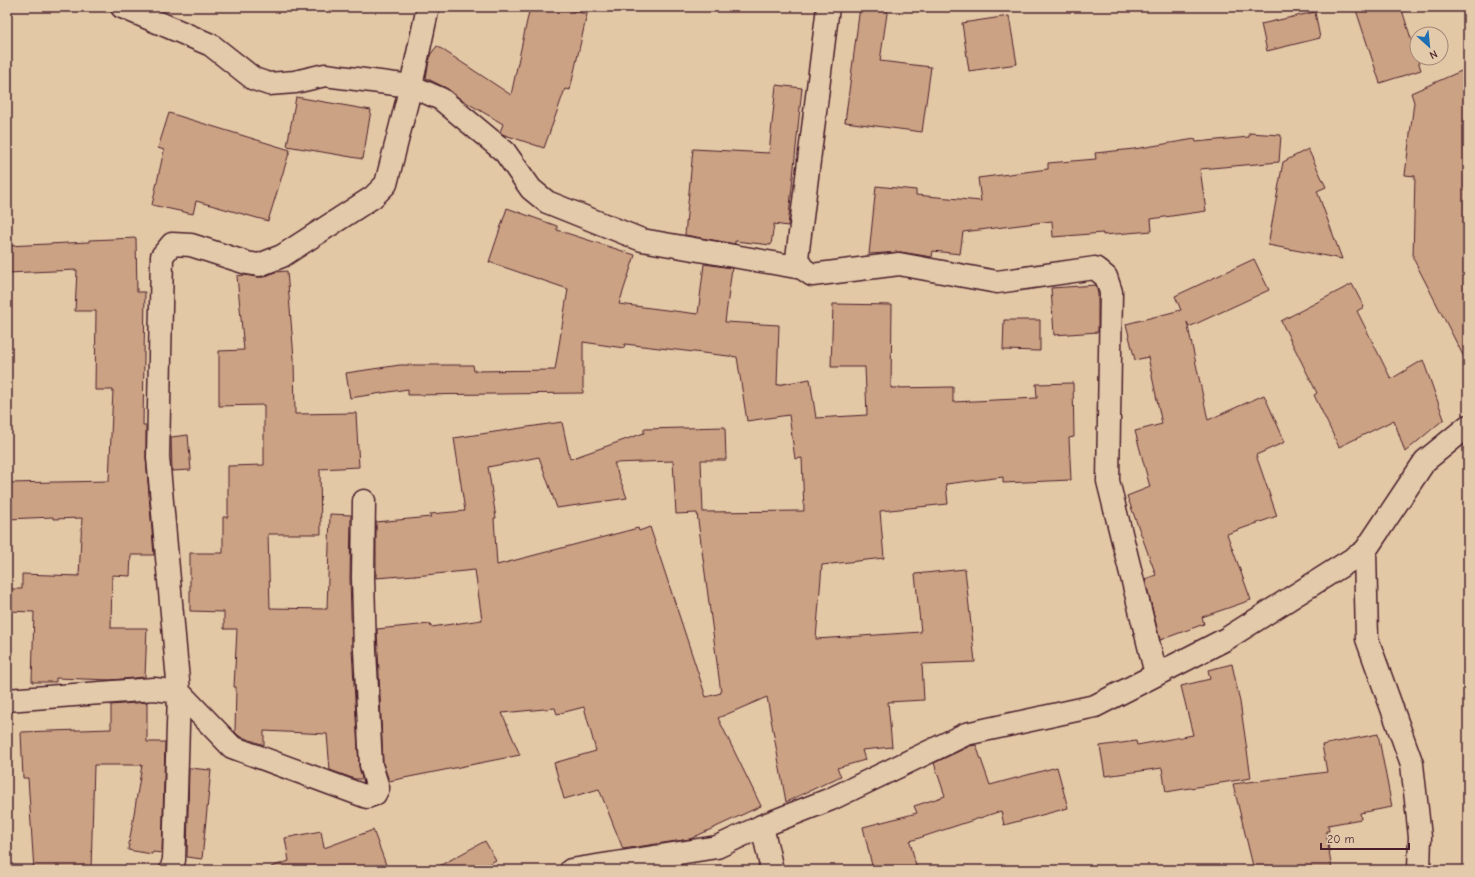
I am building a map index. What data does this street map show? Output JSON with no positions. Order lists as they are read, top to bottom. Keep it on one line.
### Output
{"scale_bar":"20 m","north":"bottom right"}
